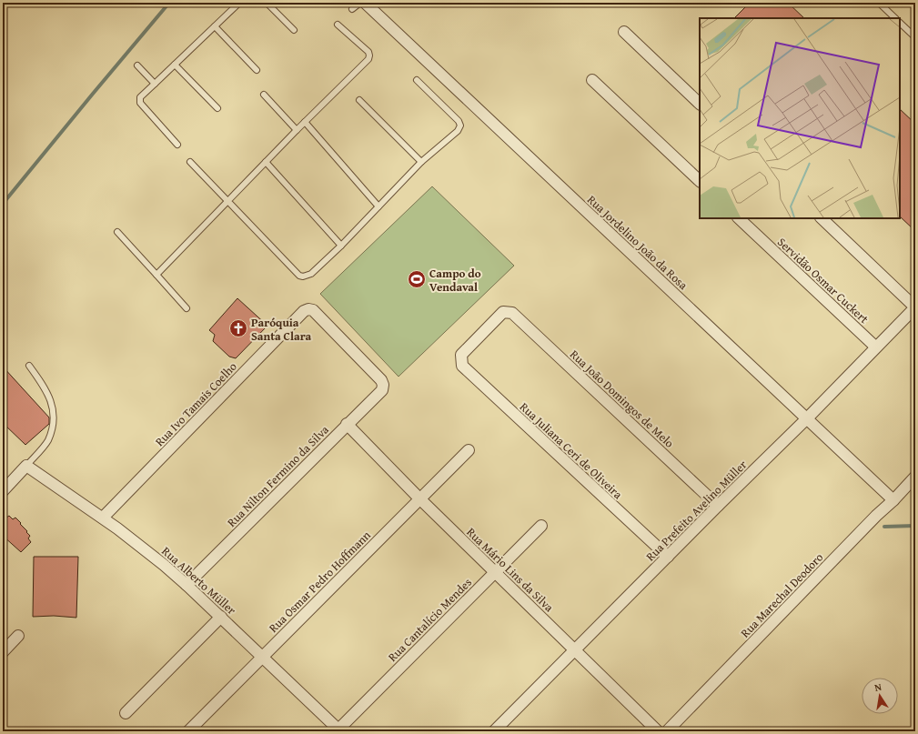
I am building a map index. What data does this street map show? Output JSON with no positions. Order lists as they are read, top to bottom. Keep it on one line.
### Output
{"streets":{"street":["Rua Jordelino João da Rosa","Servidão Osmar Cuckert","Rua João Domingos de Melo","Rua Ivo Tamais Coelho","Rua Juliana Ceri de Oliveira","Rua Nilton Fermino da Silva","Rua Prefeito Avelino Müller","Rua Mário Lins da Silva","Rua Alberto Müller","Rua Osmar Pedro Hoffmann","Rua Marechal Deodoro","Rua Cantalício Mendes"]},"crossings":[["Rua Jordelino João da Rosa","Rua Prefeito Avelino Müller"],["Rua Jordelino João da Rosa","Rua Marechal Deodoro"],["Servidão Osmar Cuckert","Rua Prefeito Avelino Müller"],["Rua João Domingos de Melo","Rua Juliana Ceri de Oliveira"],["Rua João Domingos de Melo","Rua Prefeito Avelino Müller"],["Rua Ivo Tamais Coelho","Rua Nilton Fermino da Silva"],["Rua Ivo Tamais Coelho","Rua Alberto Müller"],["Rua Juliana Ceri de Oliveira","Rua Prefeito Avelino Müller"],["Rua Nilton Fermino da Silva","Rua Mário Lins da Silva"],["Rua Nilton Fermino da Silva","Rua Alberto Müller"],["Rua Prefeito Avelino Müller","Rua Mário Lins da Silva"],["Rua Mário Lins da Silva","Rua Osmar Pedro Hoffmann"],["Rua Mário Lins da Silva","Rua Cantalício Mendes"],["Rua Alberto Müller","Rua Osmar Pedro Hoffmann"],["Rua Alberto Müller","Rua Cantalício Mendes"]],"places":{"sports":["Campo do Vendaval"],"church":["Paróquia Santa Clara"]},"north":"top"}
